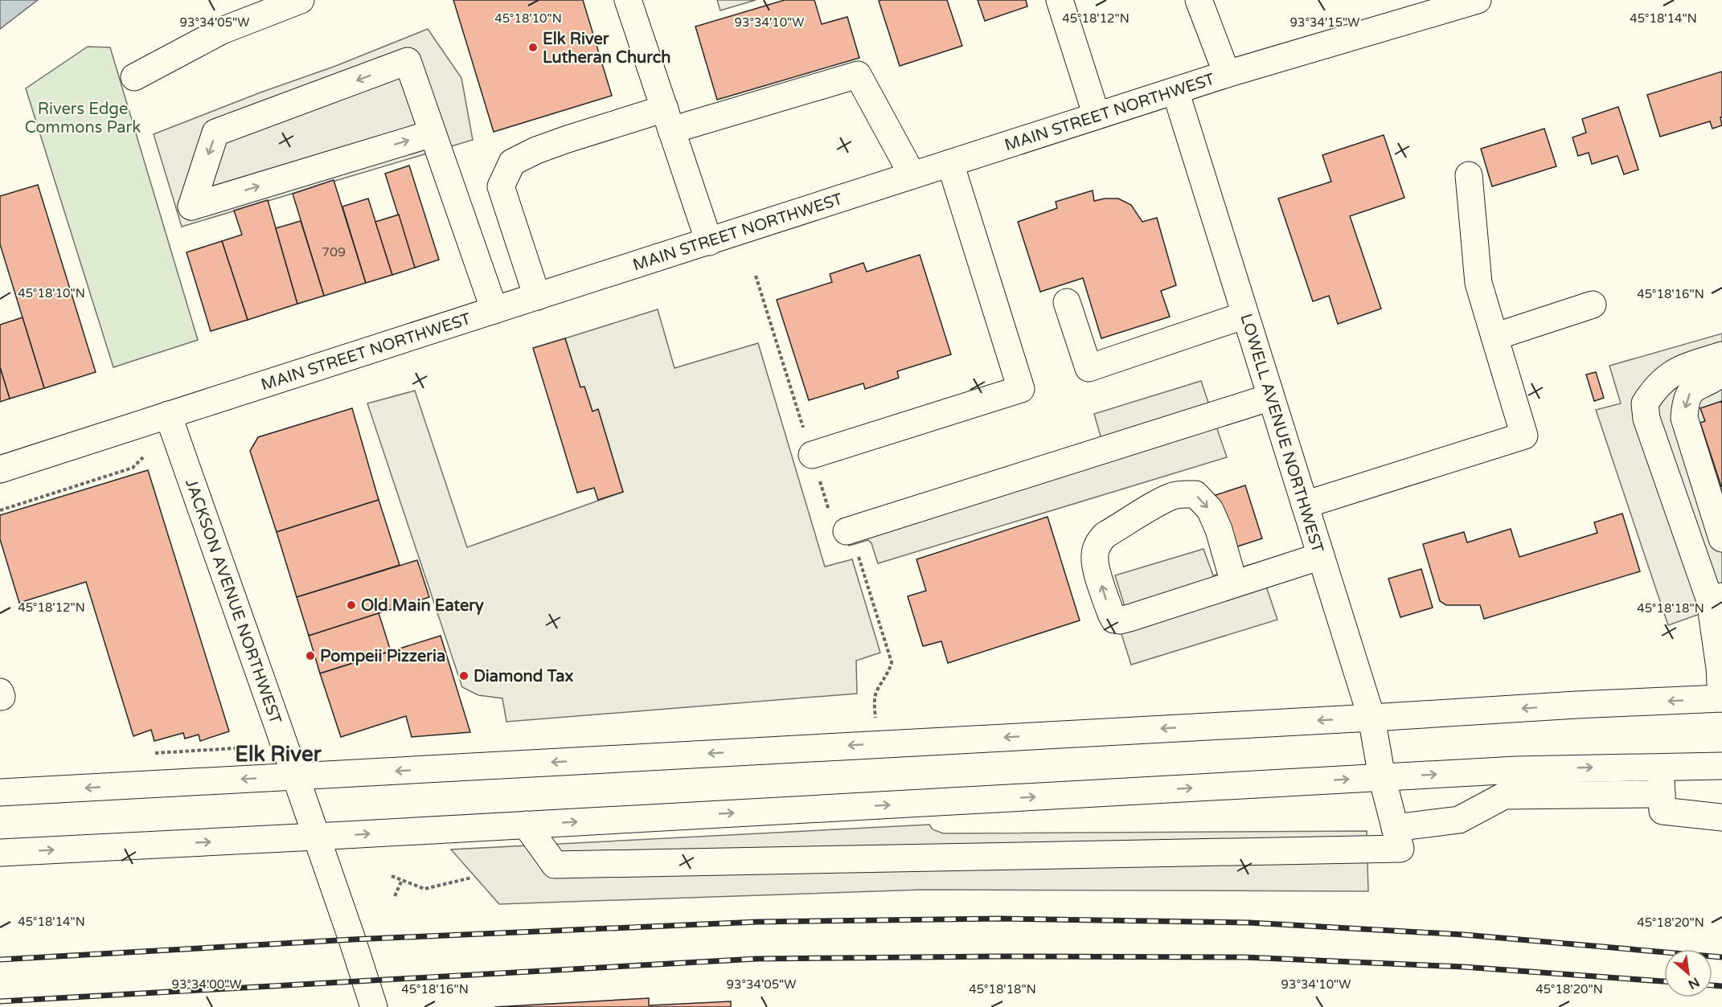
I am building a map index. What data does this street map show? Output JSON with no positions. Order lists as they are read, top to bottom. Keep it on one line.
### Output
{"streets":{"main road":["MAIN STREET NORTHWEST","LOWELL AVENUE NORTHWEST","JACKSON AVENUE NORTHWEST"]},"crossings":[["MAIN STREET NORTHWEST","LOWELL AVENUE NORTHWEST"],["MAIN STREET NORTHWEST","JACKSON AVENUE NORTHWEST"]],"districts":["Elk River"],"parks":["Rivers Edge Commons Park"],"places":["Elk River Lutheran Church","Old Main Eatery","Pompeii Pizzeria","Diamond Tax"],"house_numbers":["709"],"north":"bottom right","coordinates":["45°18'10\"N","45°18'12\"N","45°18'14\"N","93°34'05\"W","93°34'10\"W","93°34'15\"W","45°18'16\"N","45°18'18\"N","45°18'20\"N","93°34'00\"W"]}
